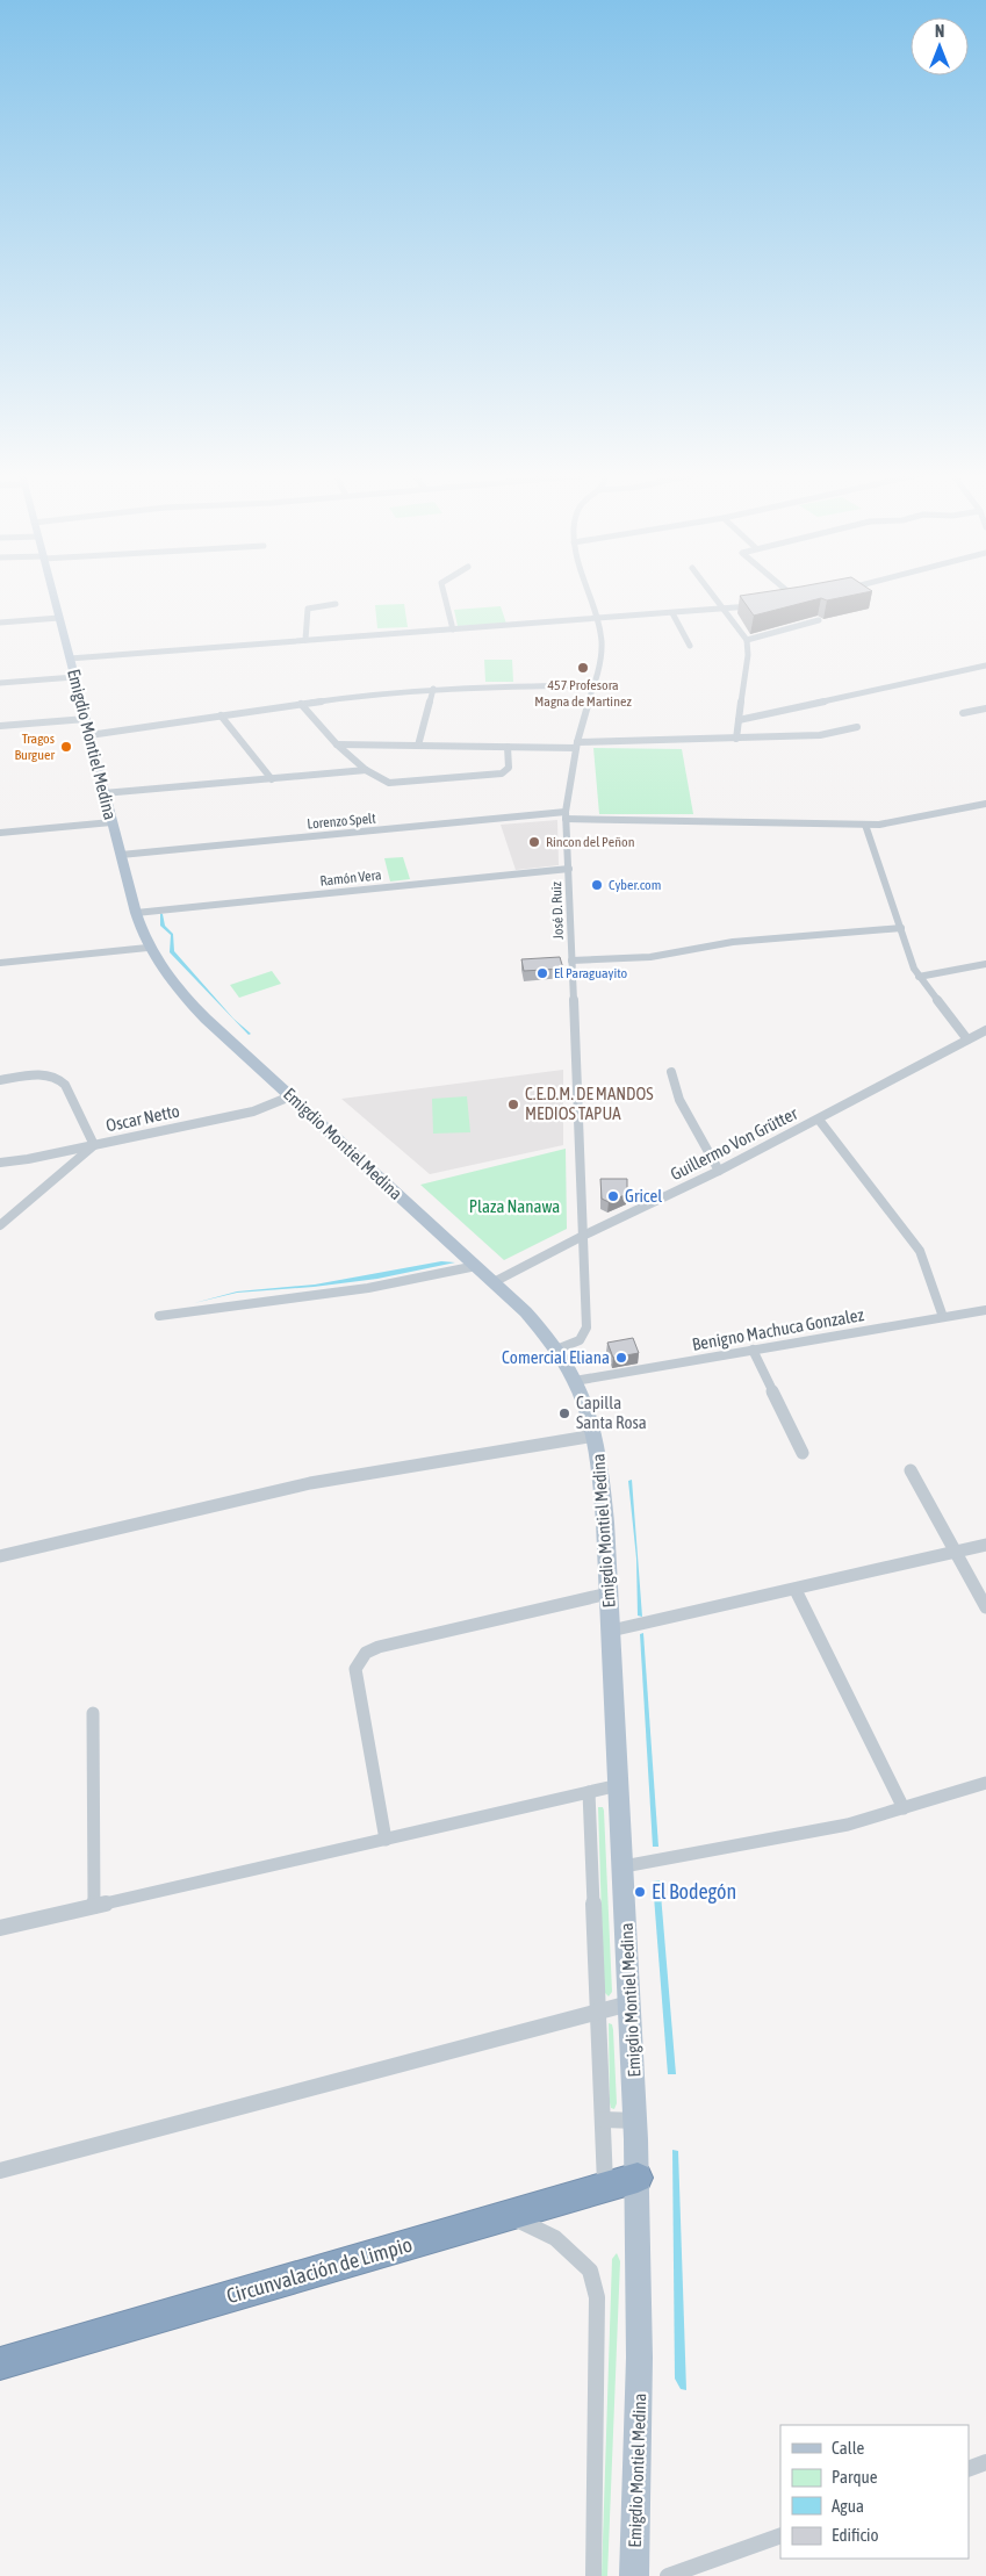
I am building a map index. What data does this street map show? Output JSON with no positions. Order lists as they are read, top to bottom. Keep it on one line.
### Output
{"streets":{"highway":["Circunvalación de Limpio"],"main road":["Emigdio Montiel Medina"],"street":["Lorenzo Spelt","Ramón Vera","José D. Ruiz","Oscar Netto","Guillermo Von Grütter","Benigno Machuca Gonzalez"]},"crossings":[["Emigdio Montiel Medina","Lorenzo Spelt"],["Emigdio Montiel Medina","Ramón Vera"],["Emigdio Montiel Medina","José D. Ruiz"],["Emigdio Montiel Medina","Oscar Netto"],["Emigdio Montiel Medina","Guillermo Von Grütter"],["Emigdio Montiel Medina","Benigno Machuca Gonzalez"],["Emigdio Montiel Medina","Circunvalación de Limpio"],["Lorenzo Spelt","José D. Ruiz"],["Ramón Vera","José D. Ruiz"],["José D. Ruiz","Guillermo Von Grütter"]],"parks":["Plaza Nanawa"],"places":["457 Profesora Magna de Martinez","Tragos Burguer","Rincon del Peñon","Cyber.com","El Paraguayito","C.E.D.M. DE MANDOS MEDIOS TAPUA","Gricel","Comercial Eliana","Capilla Santa Rosa","El Bodegón"],"legend":["Calle","Parque","Agua","Edificio"],"north":"top"}
